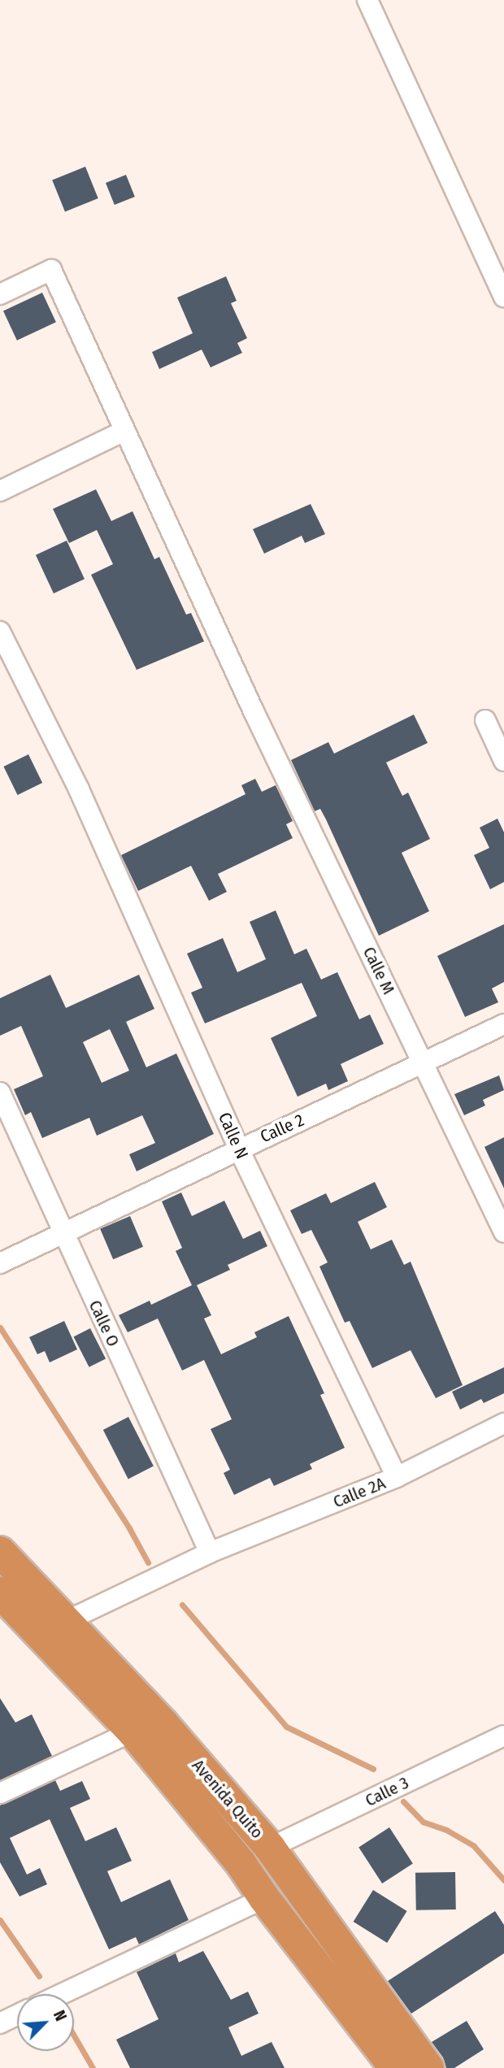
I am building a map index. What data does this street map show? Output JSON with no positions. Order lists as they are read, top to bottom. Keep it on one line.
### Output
{"streets":{"highway":["Avenida Quito"],"street":["Calle M","Calle 2","Calle N","Calle O","Calle 2A","Calle 3"]},"crossings":[["Calle M","Calle 2"],["Calle 2","Calle N"],["Calle 2","Calle O"],["Calle N","Calle 2A"],["Calle O","Calle 2A"],["Calle 2A","Avenida Quito"],["Calle 3","Avenida Quito"]],"north":"top right"}
